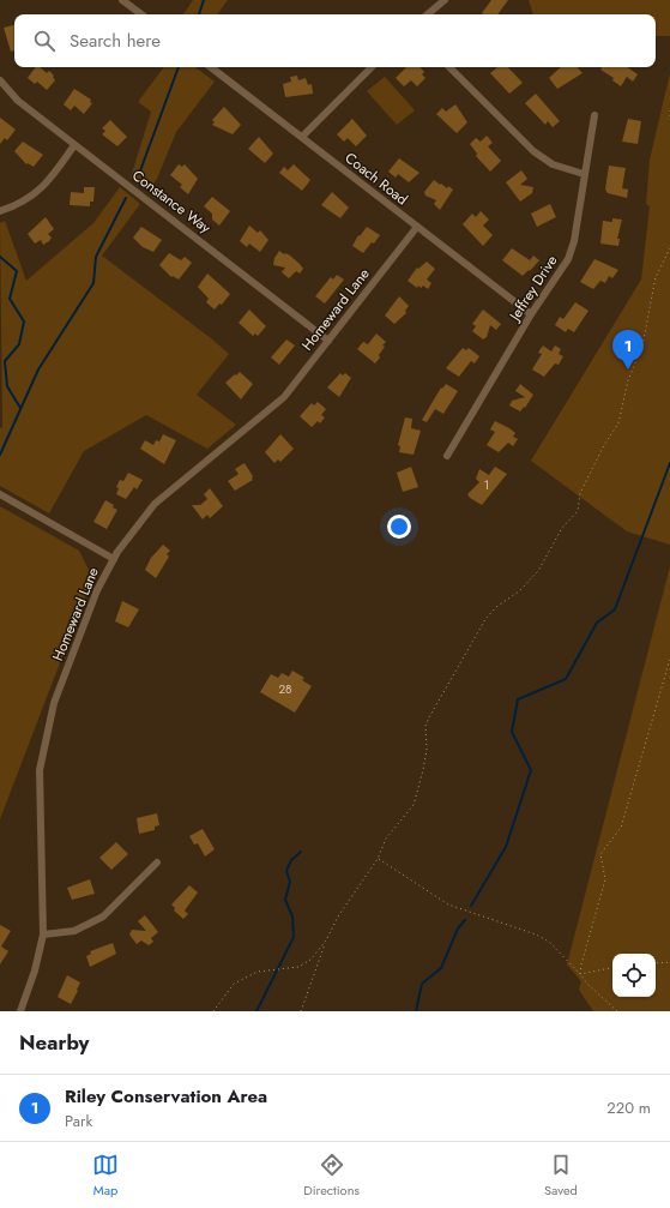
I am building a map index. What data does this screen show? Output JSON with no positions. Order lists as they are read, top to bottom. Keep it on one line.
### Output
{"streets":{"street":["Coach Road","Constance Way","Jeffrey Drive","Homeward Lane"]},"crossings":[["Coach Road","Jeffrey Drive"],["Coach Road","Homeward Lane"],["Constance Way","Homeward Lane"]],"house_numbers":["1","28"],"page":{"search":"Search here","pins":"1","heading":"Nearby","list":[{"mark":"1","name":"Riley Conservation Area","note":"Park","value":"220 m"}],"nav":["Map","Directions","Saved"]}}
